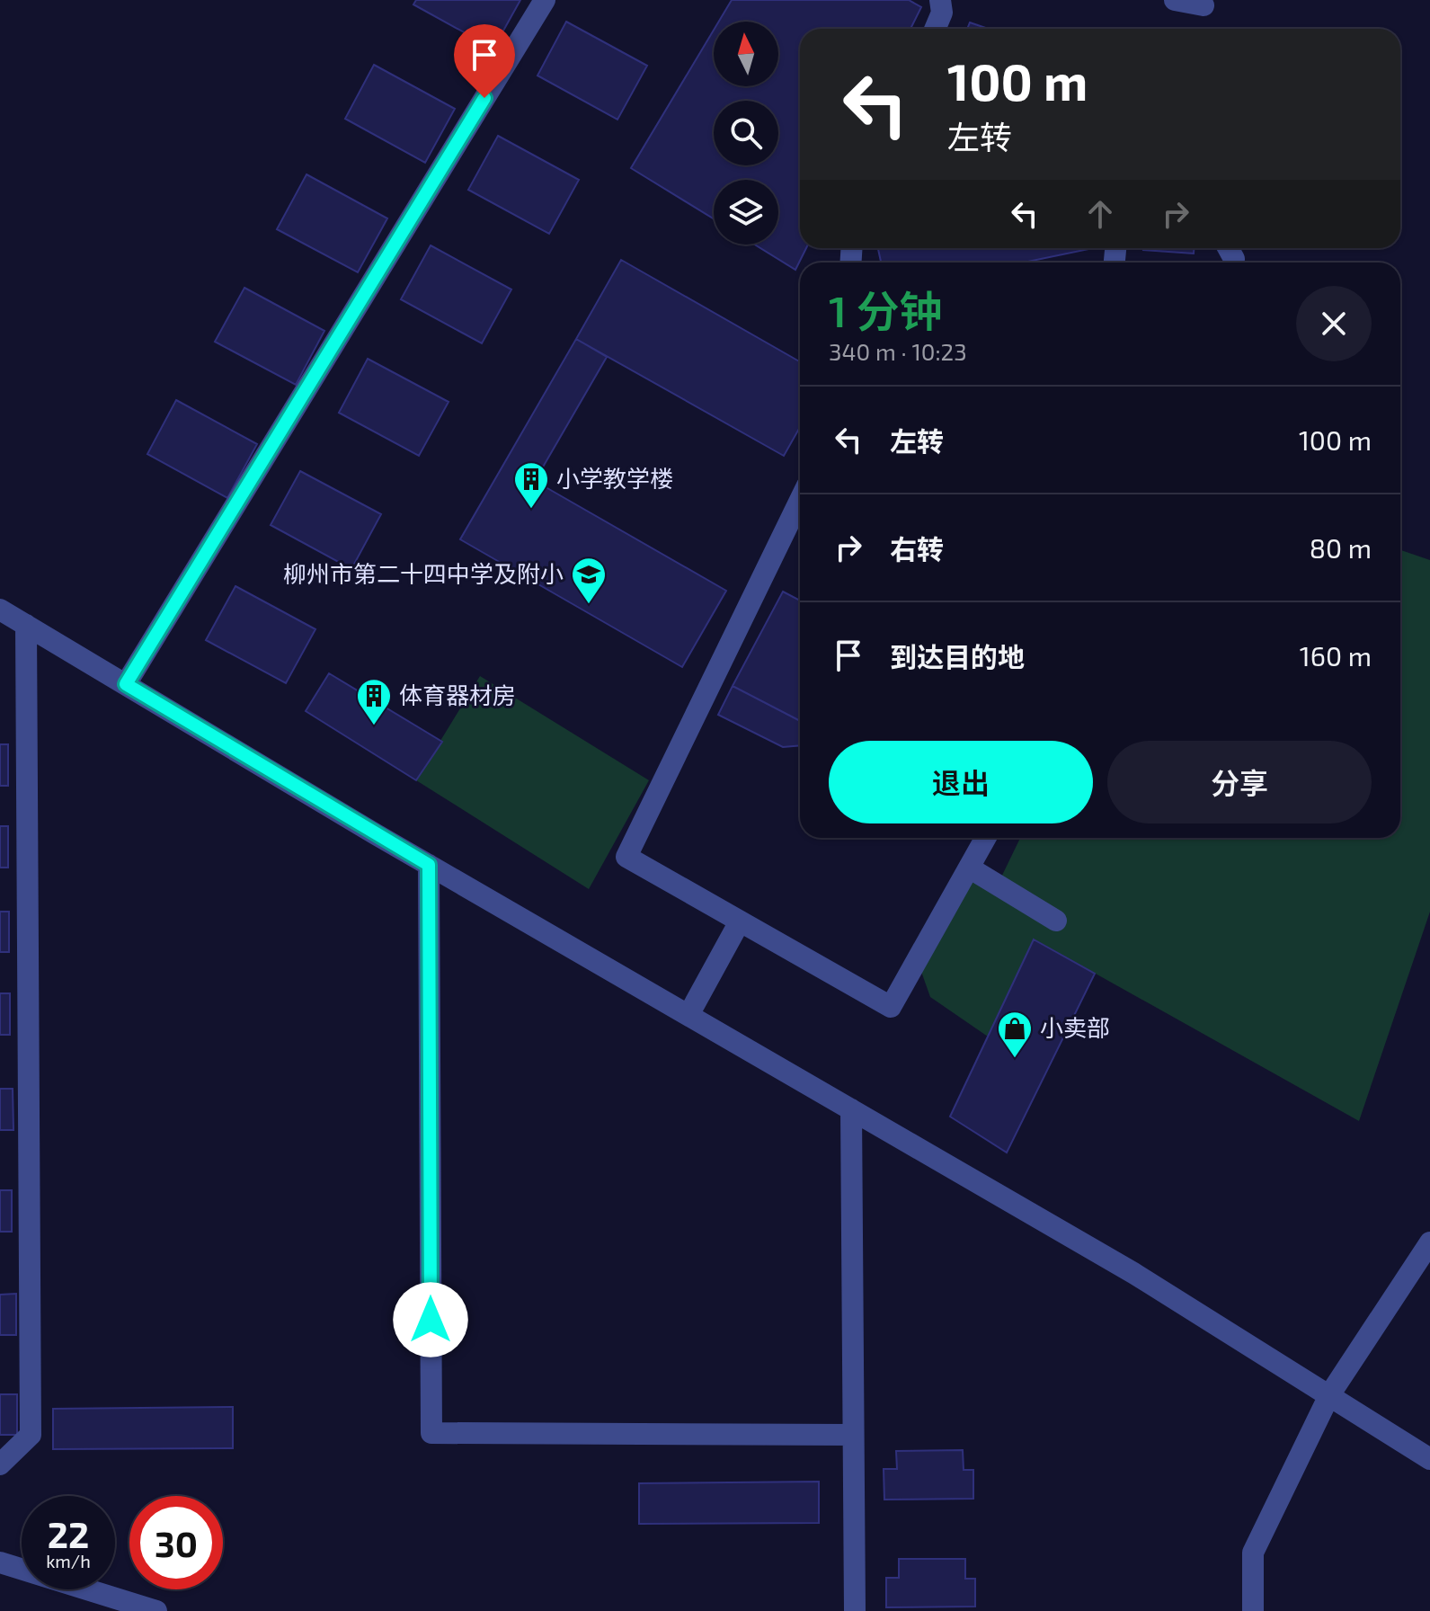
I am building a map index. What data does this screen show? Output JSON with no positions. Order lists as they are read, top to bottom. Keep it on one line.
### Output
{"places":{"building":["小学教学楼","体育器材房"],"school or university":["柳州市第二十四中学及附小"],"shop":["小卖部"]},"north":"top","page":{"turn":["100 m","左转"],"heading":["1 分钟","340 m · 10:23"],"list":[{"name":"左转","value":"100 m"},{"name":"右转","value":"80 m"},{"name":"到达目的地","value":"160 m"}],"buttons":["退出","分享"],"speed":"22 km/h","limit":"30"}}
